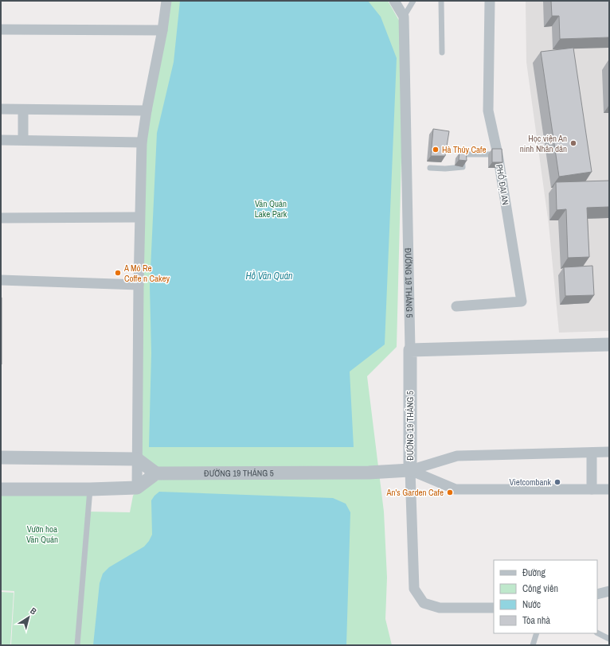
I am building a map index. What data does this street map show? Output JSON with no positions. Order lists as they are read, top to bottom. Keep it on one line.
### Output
{"streets":{"street":["PHỐ ĐẠI AN","ĐƯỜNG 19 THÁNG 5"]},"water":["Hồ Văn Quán"],"parks":["Văn Quán Lake Park","Vườn hoa Văn Quán"],"places":["Học viện An ninh Nhân dân","Hà Thủy Cafe","A Mó Re Coffe n Cakey","Vietcombank","An's Garden Cafe"],"legend":["Đường","Công viên","Nước","Tòa nhà"],"north":"top right"}
